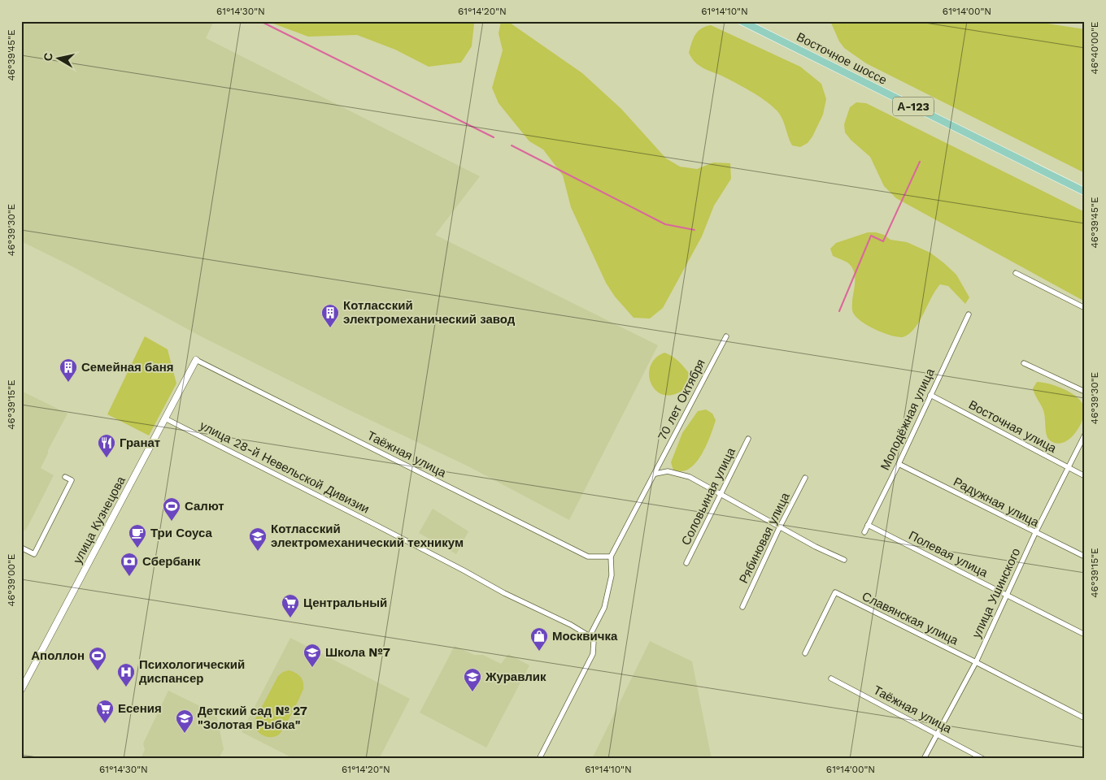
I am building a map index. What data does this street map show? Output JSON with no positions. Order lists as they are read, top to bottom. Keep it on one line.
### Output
{"streets":{"main road":["Восточное шоссе","А-123"],"street":["70 лет Октября","Молодёжная улица","Восточная улица","Таёжная улица","улица 28-й Невельской Дивизии","Соловьиная улица","Радужная улица","улица Кузнецова","Рябиновая улица","Полевая улица","улица Ушинского","Славянская улица"]},"crossings":[["70 лет Октября","Таёжная улица"],["Молодёжная улица","Восточная улица"],["Молодёжная улица","Радужная улица"],["Молодёжная улица","Полевая улица"],["Восточная улица","улица Ушинского"],["Таёжная улица","улица Кузнецова"],["Таёжная улица","улица Ушинского"],["улица 28-й Невельской Дивизии","улица Кузнецова"],["Радужная улица","улица Ушинского"],["Полевая улица","улица Ушинского"],["улица Ушинского","Славянская улица"]],"places":{"building":["Котласский электромеханический завод","Семейная баня"],"restaurant":["Гранат"],"sports":["Салют","Аполлон"],"cafe":["Три Соуса"],"school or university":["Котласский электромеханический техникум","Школа №7","Журавлик","Детский сад № 27 \"Золотая Рыбка\""],"bank":["Сбербанк"],"supermarket":["Центральный","Есения"],"shop":["Москвичка"],"hospital":["Психологический диспансер"]},"north":"left","coordinates":["61°14'30\"N","61°14'20\"N","61°14'10\"N","61°14'00\"N","46°40'00\"E","46°39'45\"E","46°39'30\"E","46°39'15\"E","46°39'00\"E"]}
